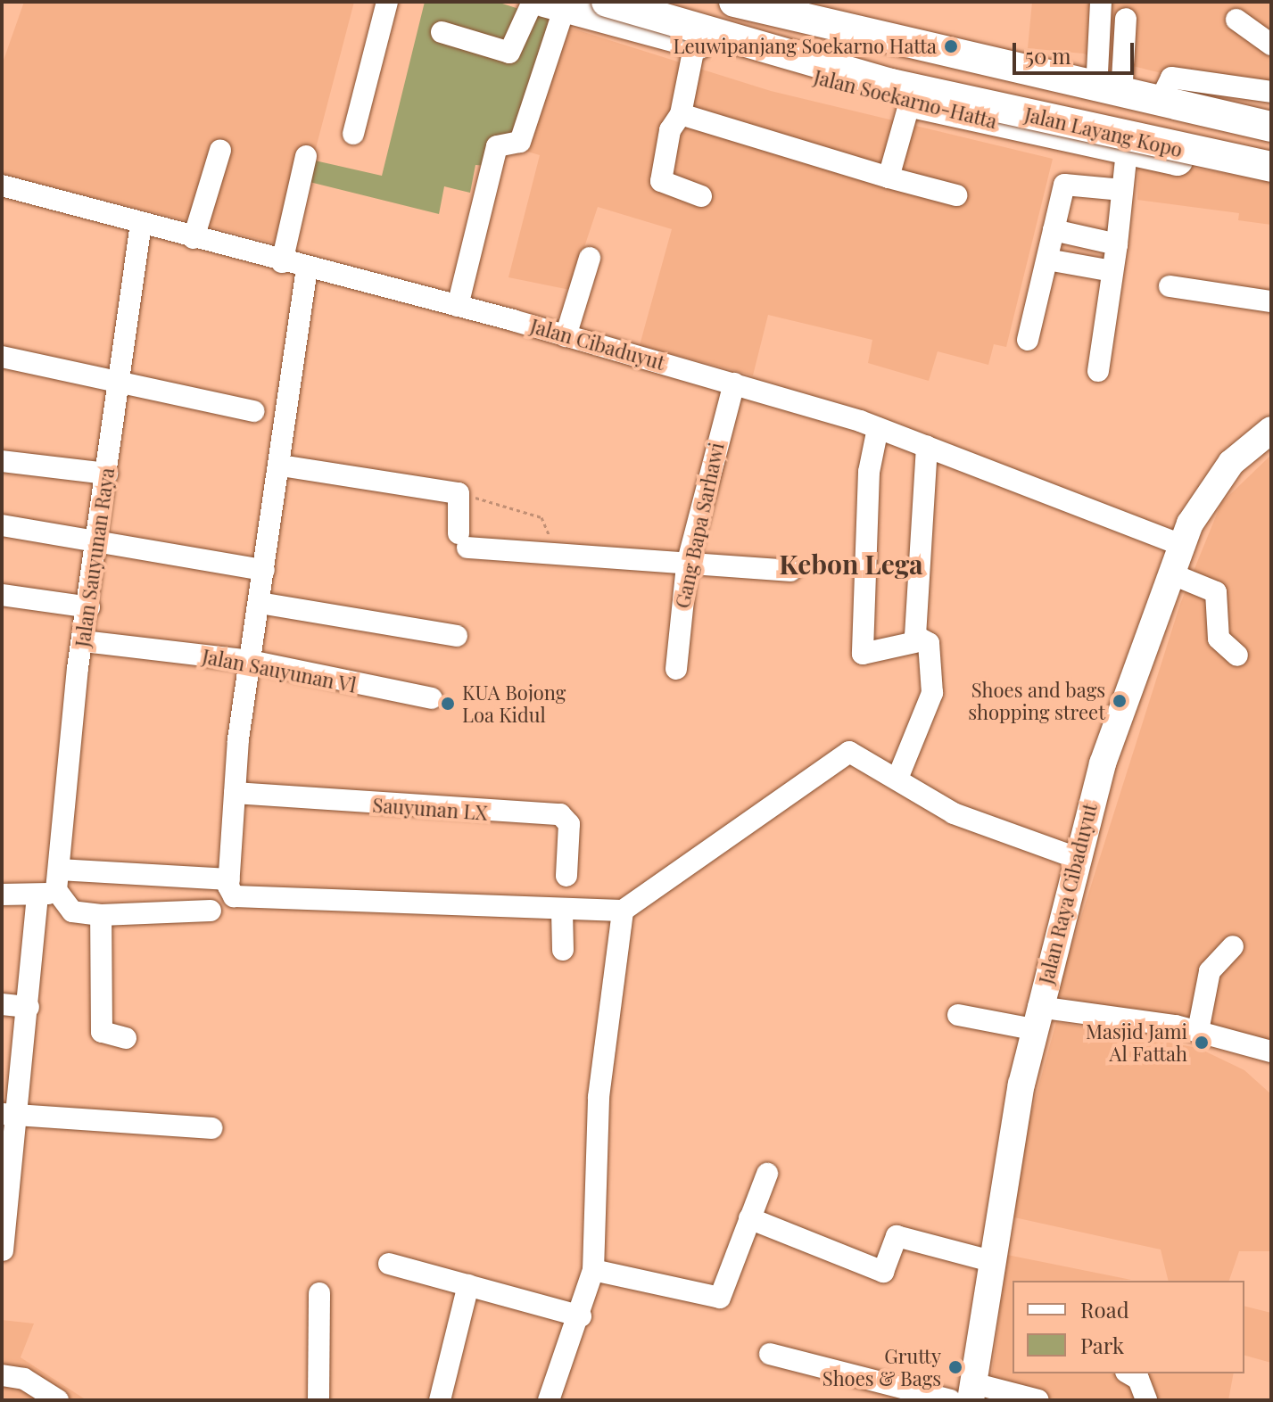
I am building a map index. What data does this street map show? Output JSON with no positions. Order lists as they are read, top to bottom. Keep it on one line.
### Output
{"streets":{"highway":["Jalan Soekarno-Hatta","Jalan Layang Kopo"],"main road":["Jalan Raya Cibaduyut"],"street":["Jalan Cibaduyut","Gang Bapa Sarhawi","Jalan Sauyunan Raya","Jalan Sauyunan Vl","Sauyunan LX"]},"crossings":[["Jalan Cibaduyut","Gang Bapa Sarhawi"],["Jalan Cibaduyut","Jalan Sauyunan Raya"],["Jalan Cibaduyut","Jalan Raya Cibaduyut"],["Jalan Sauyunan Raya","Jalan Sauyunan Vl"]],"districts":["Kebon Lega"],"places":["Leuwipanjang Soekarno Hatta","Shoes and bags shopping street","KUA Bojong Loa Kidul","Masjid Jami Al Fattah","Grutty Shoes & Bags"],"legend":["Road","Park"],"scale_bar":"50 m"}
